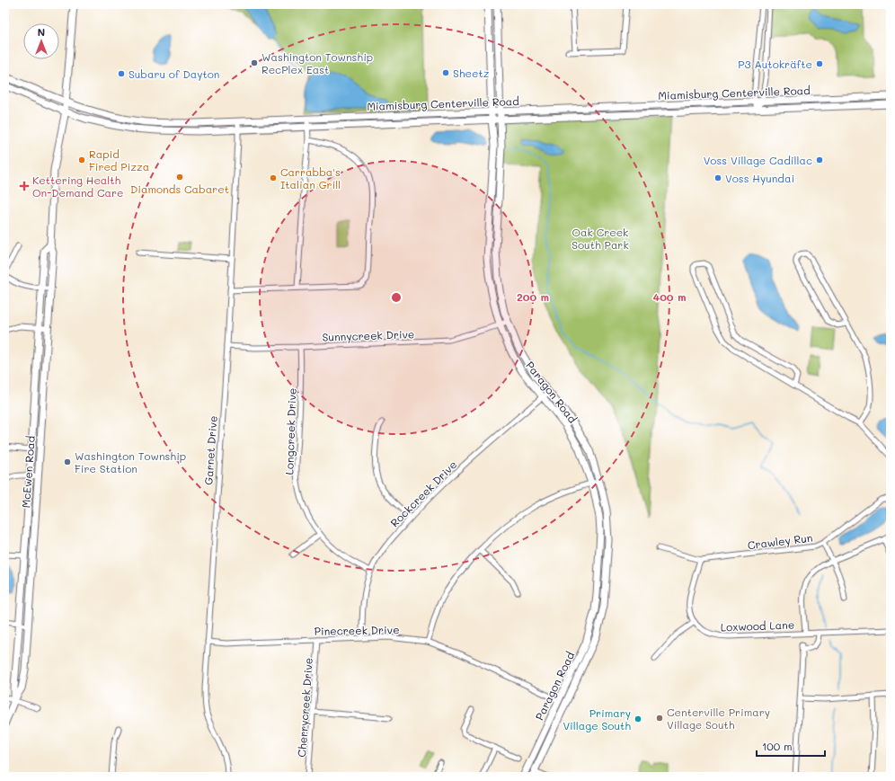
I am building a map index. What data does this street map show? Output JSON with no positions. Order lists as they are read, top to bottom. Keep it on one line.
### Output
{"streets":{"street":["Miamisburg Centerville Road","Sunnycreek Drive","Paragon Road","Longcreek Drive","Garnet Drive","McEwen Road","Rockcreek Drive","Crawley Run","Loxwood Lane","Pinecreek Drive","Cherrycreek Drive"]},"crossings":[["Miamisburg Centerville Road","Paragon Road"],["Miamisburg Centerville Road","Garnet Drive"],["Miamisburg Centerville Road","McEwen Road"],["Sunnycreek Drive","Paragon Road"],["Sunnycreek Drive","Longcreek Drive"],["Sunnycreek Drive","Garnet Drive"],["Paragon Road","Rockcreek Drive"],["Paragon Road","Pinecreek Drive"],["Longcreek Drive","Rockcreek Drive"],["Garnet Drive","Pinecreek Drive"],["Rockcreek Drive","Pinecreek Drive"],["Pinecreek Drive","Cherrycreek Drive"]],"parks":["Oak Creek South Park"],"places":{"other":["Washington Township RecPlex East","P3 Autokräfte","Sheetz","Subaru of Dayton","Rapid Fired Pizza","Voss Village Cadillac","Diamonds Cabaret","Carrabba's Italian Grill","Voss Hyundai","Washington Township Fire Station","Centerville Primary Village South","Primary Village South"],"health":["Kettering Health On-Demand Care"]},"scale_bar":"100 m","north":"top","rings":["200 m","400 m"]}
